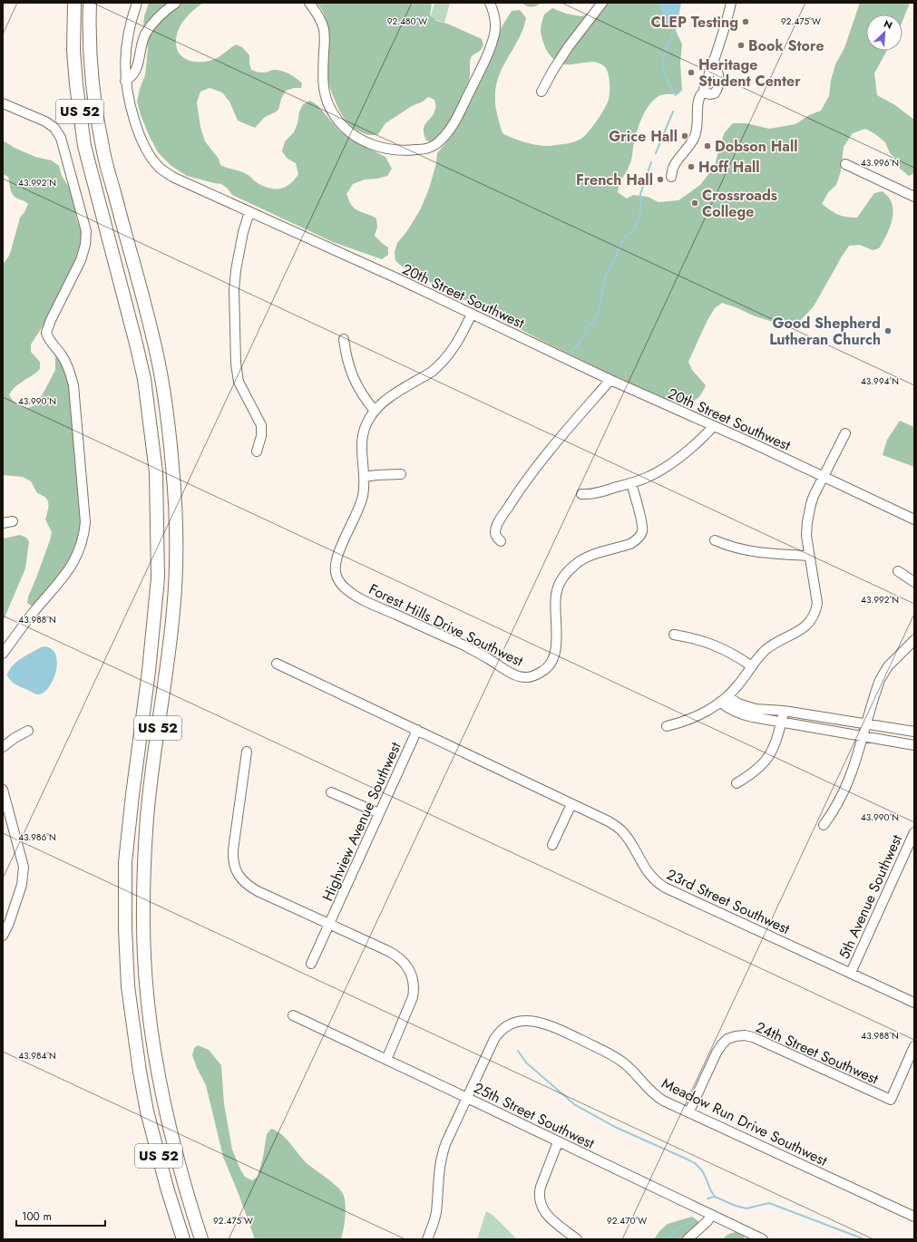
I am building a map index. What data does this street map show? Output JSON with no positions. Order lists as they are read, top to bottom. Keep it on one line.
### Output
{"streets":{"highway":["US 52"],"street":["20th Street Southwest","Forest Hills Drive Southwest","Highview Avenue Southwest","5th Avenue Southwest","23rd Street Southwest","24th Street Southwest","25th Street Southwest","Meadow Run Drive Southwest"]},"crossings":[["20th Street Southwest","Forest Hills Drive Southwest"],["Highview Avenue Southwest","23rd Street Southwest"],["5th Avenue Southwest","23rd Street Southwest"],["24th Street Southwest","Meadow Run Drive Southwest"],["25th Street Southwest","Meadow Run Drive Southwest"]],"places":["CLEP Testing","Book Store","Heritage Student Center","Grice Hall","Dobson Hall","Hoff Hall","French Hall","Crossroads College","Good Shepherd Lutheran Church"],"scale_bar":"100 m","north":"top right","coordinates":["92.480°W","92.475°W","43.996°N","43.992°N","43.994°N","43.990°N","43.988°N","43.986°N","43.984°N","92.470°W"]}
